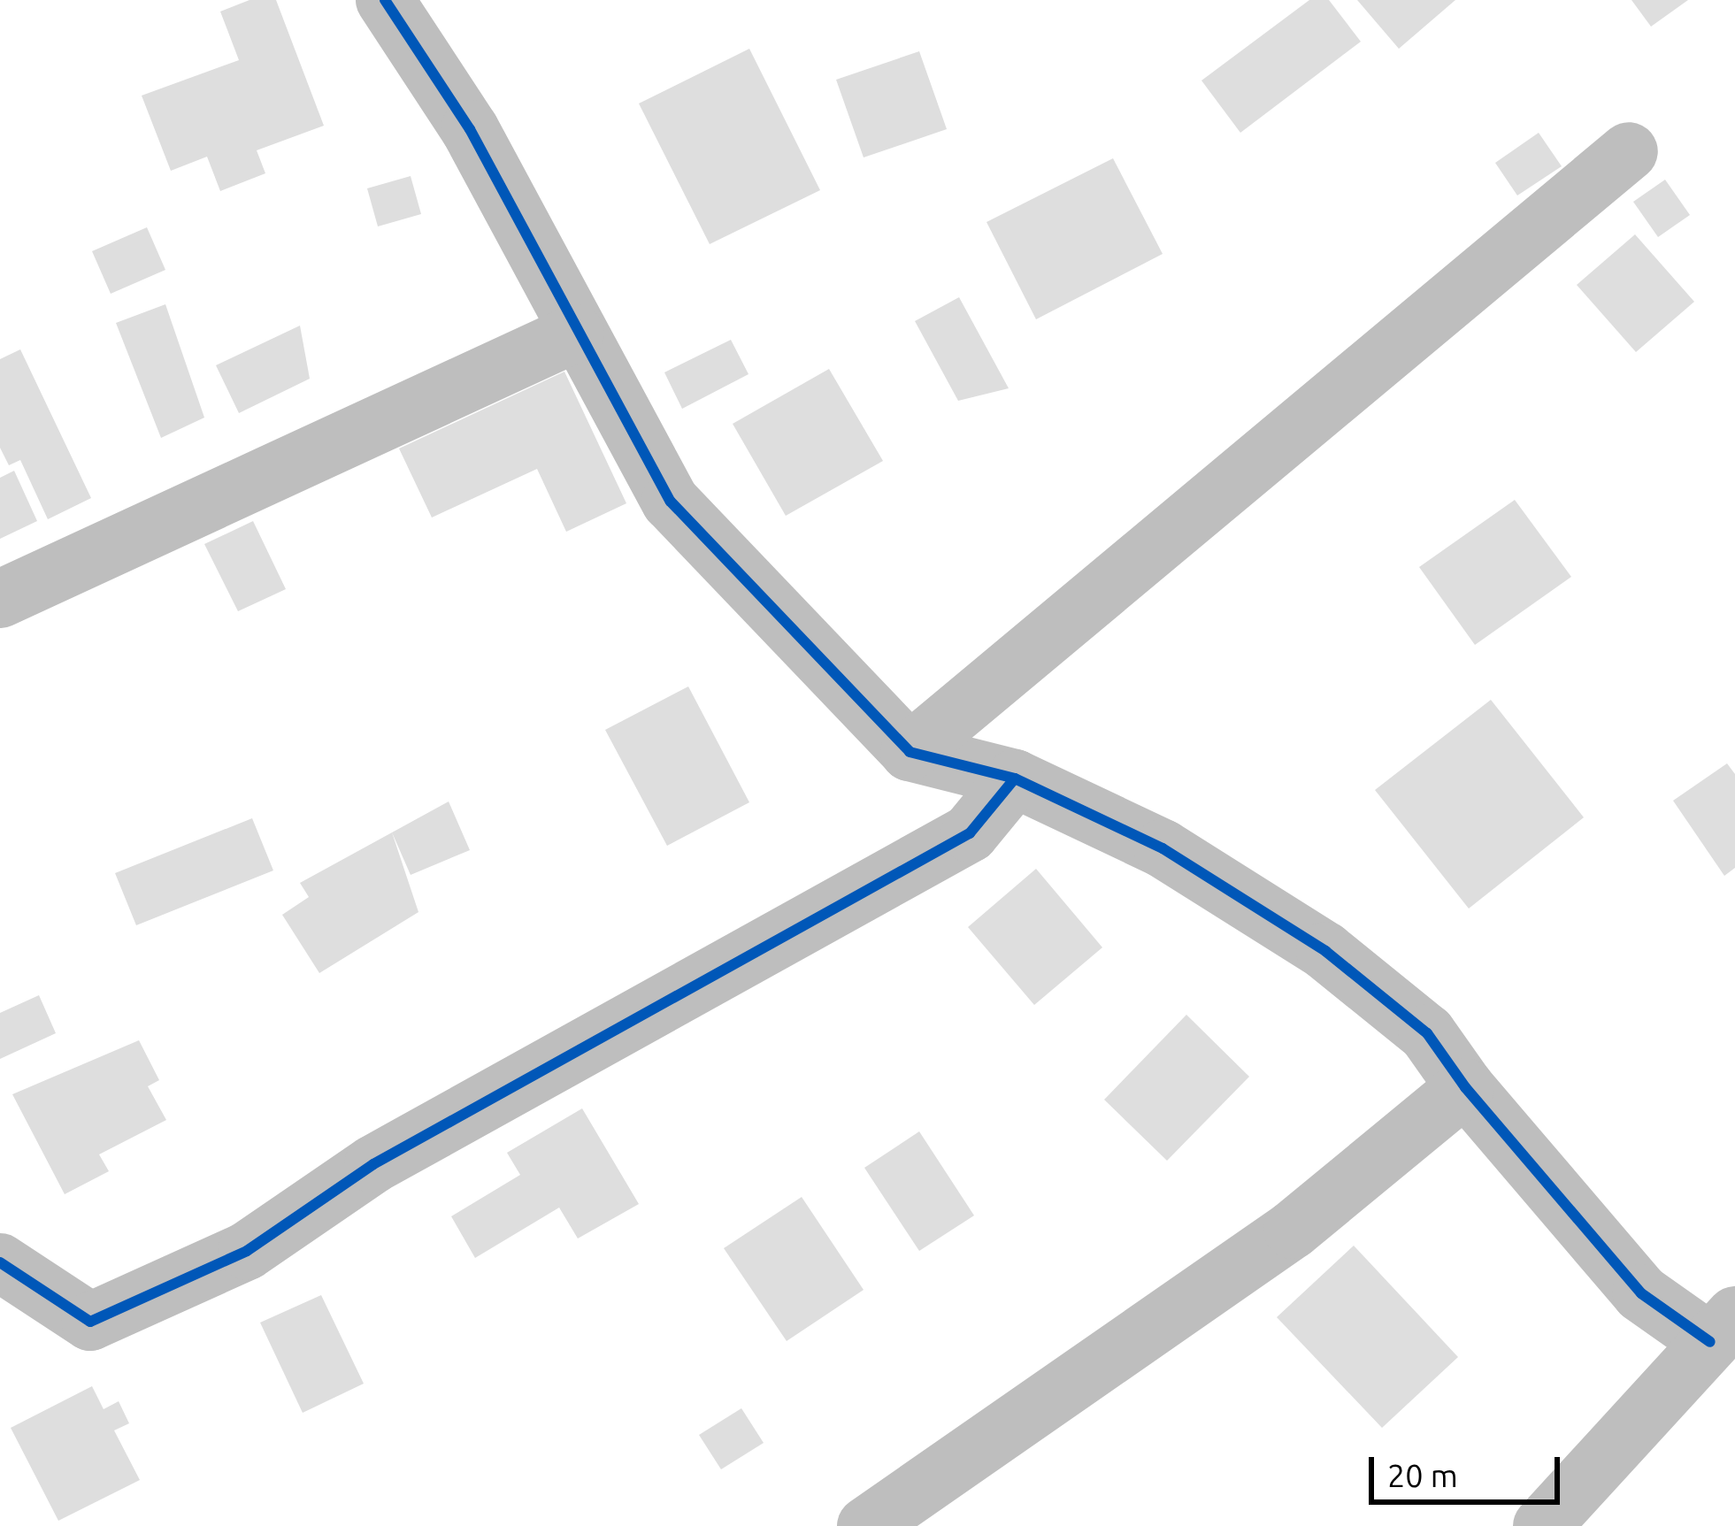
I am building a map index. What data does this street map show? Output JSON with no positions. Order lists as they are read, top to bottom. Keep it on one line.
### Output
{"scale_bar":"20 m"}
